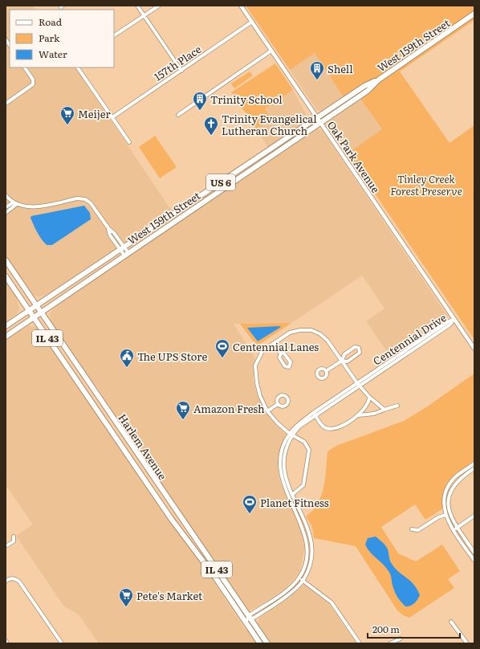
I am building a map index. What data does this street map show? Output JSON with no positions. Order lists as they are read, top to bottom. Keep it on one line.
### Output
{"streets":{"main road":["West 159th Street","US 6","IL 43","Harlem Avenue"],"street":["157th Place","Oak Park Avenue","Centennial Drive"]},"crossings":[["West 159th Street","Oak Park Avenue"],["West 159th Street","Harlem Avenue"],["157th Place","Oak Park Avenue"],["Oak Park Avenue","Centennial Drive"]],"parks":["Tinley Creek Forest Preserve"],"places":{"building":["Shell","Trinity School"],"supermarket":["Meijer","Amazon Fresh","Pete's Market"],"church":["Trinity Evangelical Lutheran Church"],"sports":["Centennial Lanes","Planet Fitness"],"public building":["The UPS Store"]},"legend":["Road","Park","Water"],"scale_bar":"200 m"}
